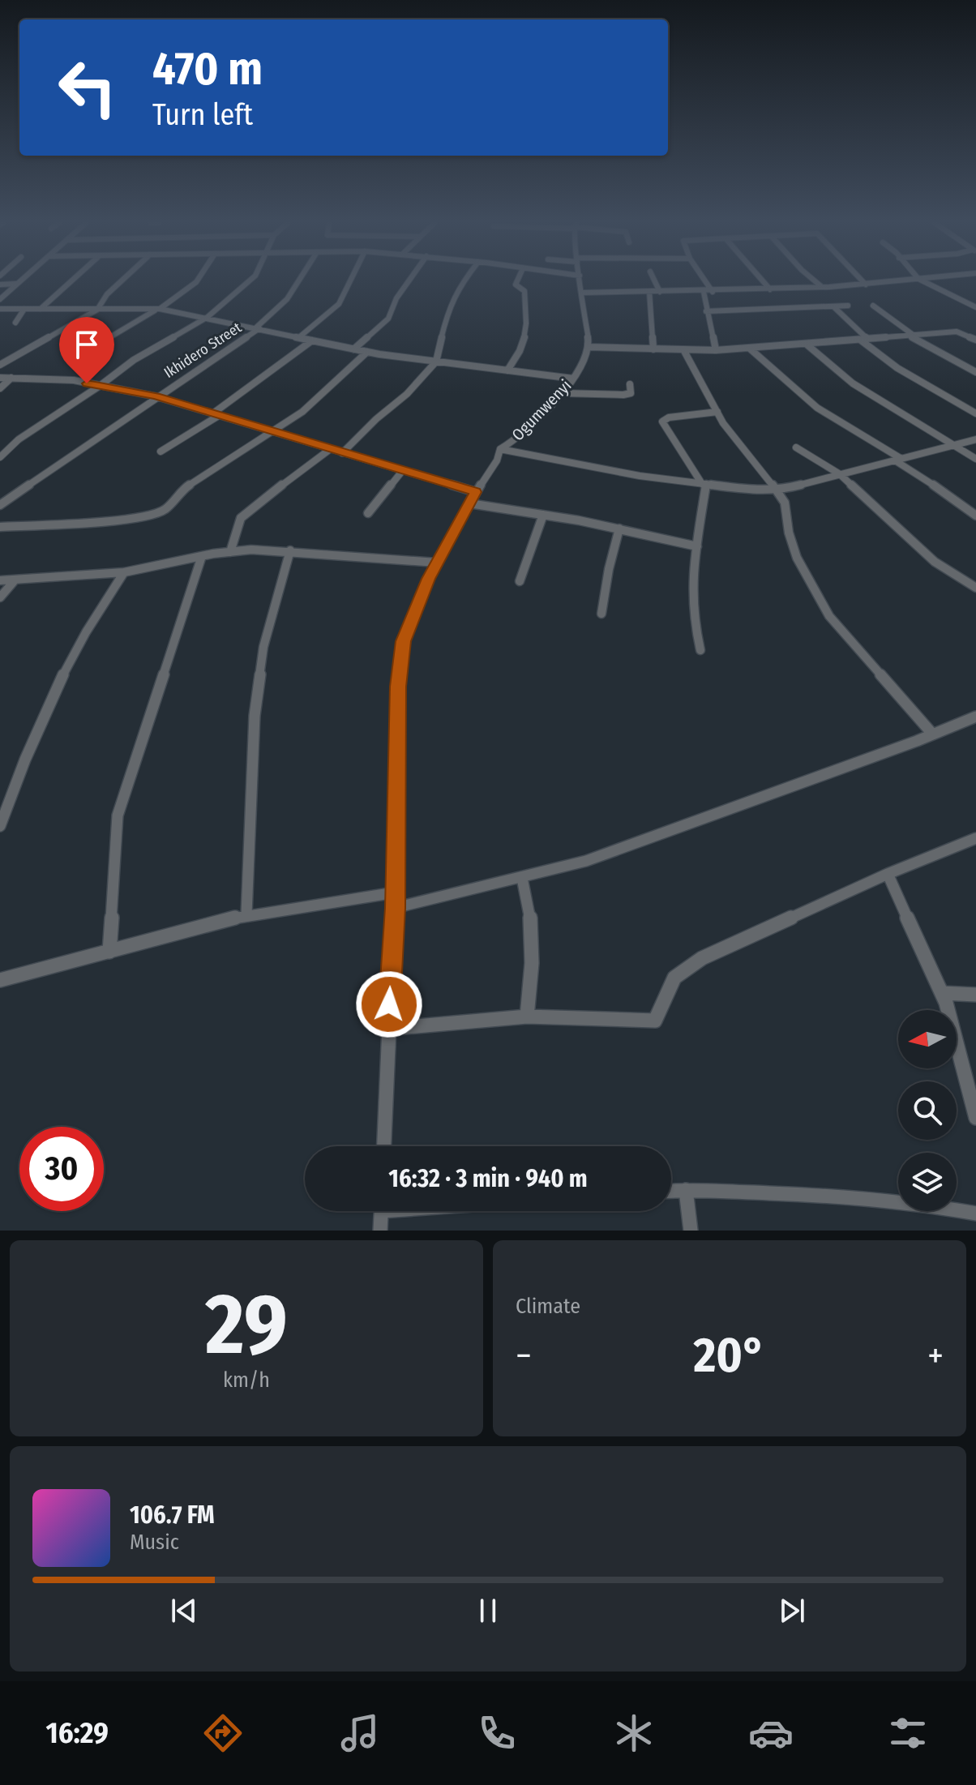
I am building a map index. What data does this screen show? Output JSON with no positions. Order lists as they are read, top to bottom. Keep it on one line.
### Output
{"streets":{"street":["Ikhidero Street","Ogumwenyi"]},"north":"left","page":{"turn":["470 m","Turn left"],"limit":"30","trip":"16:32 · 3 min · 940 m","tile":[["29","km/h"],"Climate"],"heat":["−","20°","+"],"song":["106.7 FM","Music"],"tabs":"16:29"}}
